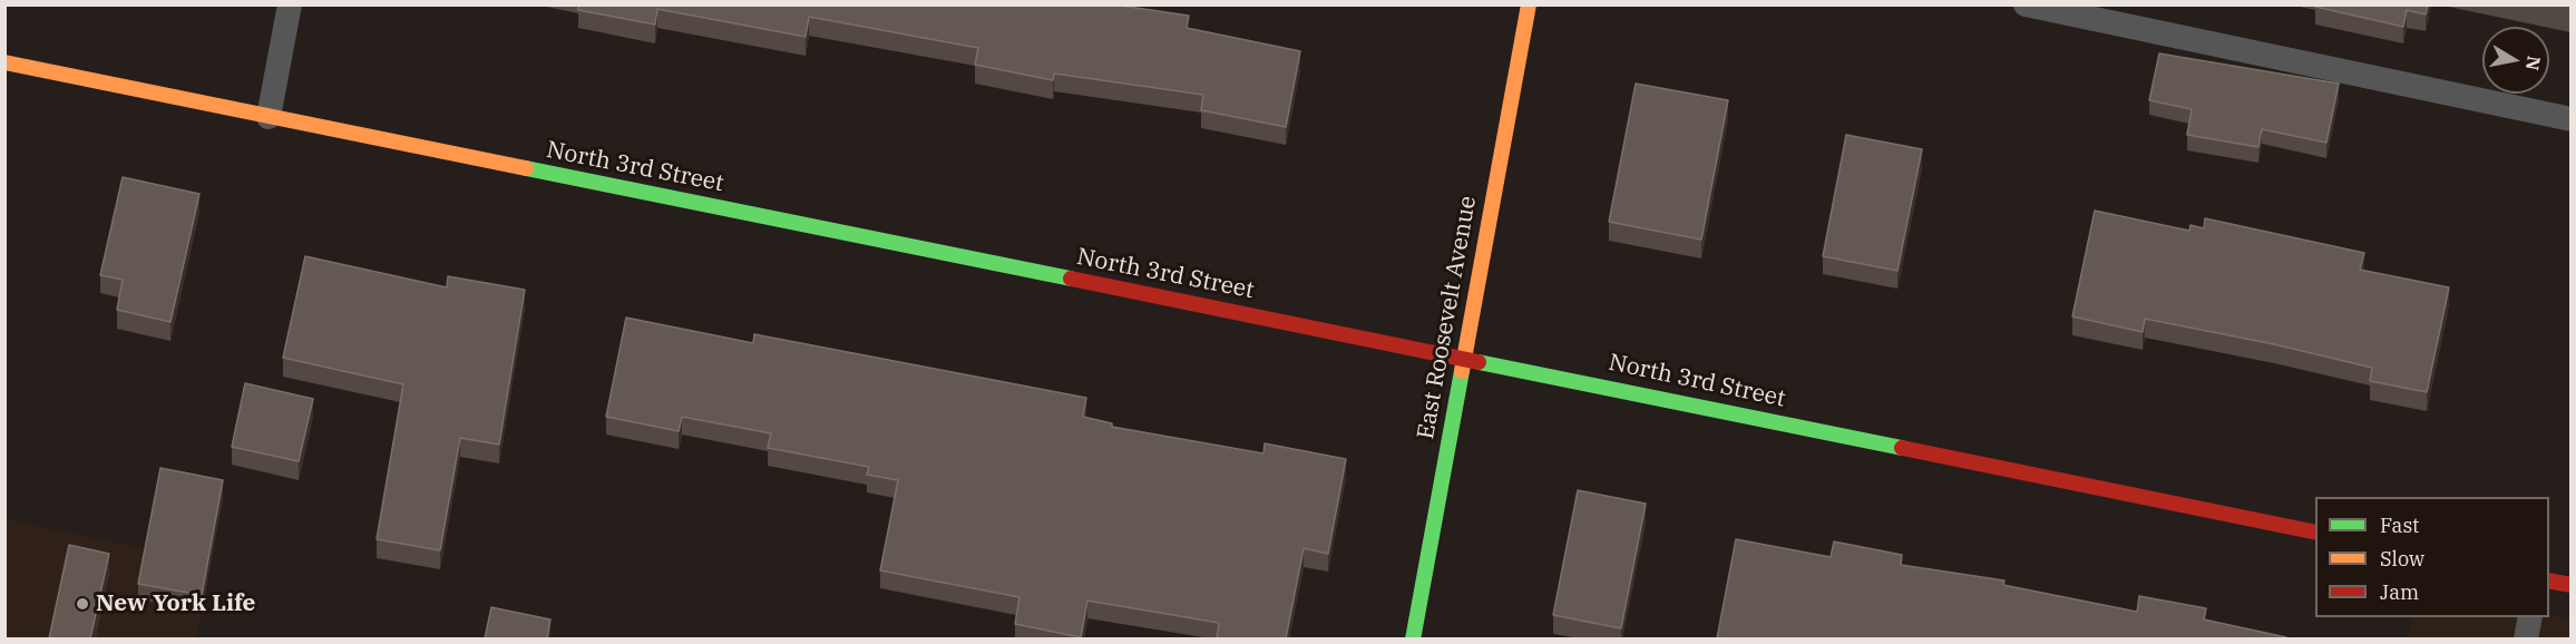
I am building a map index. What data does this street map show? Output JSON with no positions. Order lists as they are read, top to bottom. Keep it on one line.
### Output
{"streets":{"main road":["North 3rd Street","East Roosevelt Avenue"]},"crossings":[["North 3rd Street","East Roosevelt Avenue"]],"places":["New York Life"],"legend":["Fast","Slow","Jam"],"north":"right"}
